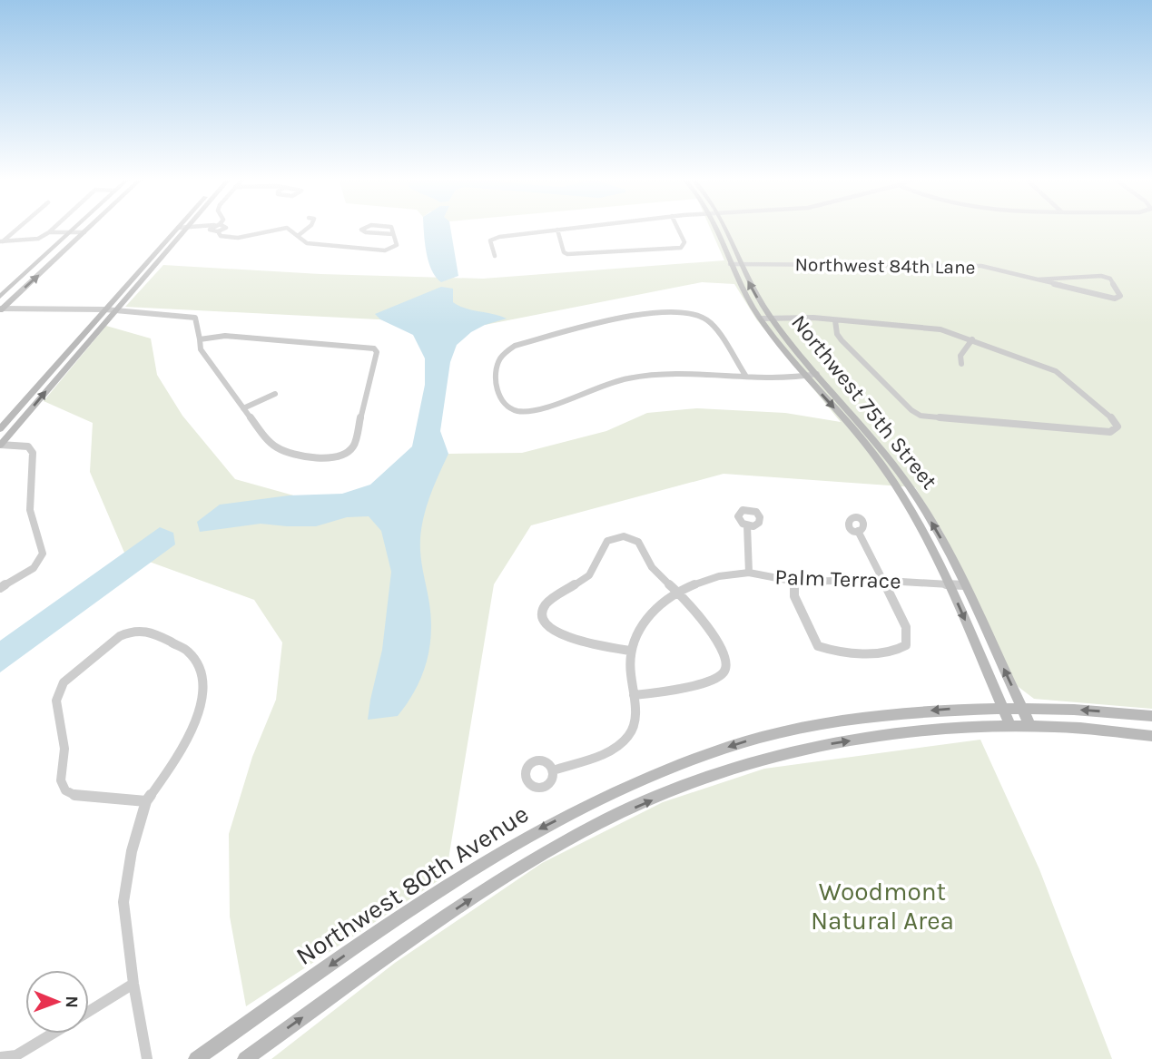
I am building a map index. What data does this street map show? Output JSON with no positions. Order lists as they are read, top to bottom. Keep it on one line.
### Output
{"streets":{"street":["Northwest 84th Lane","Northwest 75th Street","Palm Terrace","Northwest 80th Avenue"]},"crossings":[["Northwest 84th Lane","Northwest 75th Street"],["Northwest 75th Street","Palm Terrace"],["Northwest 75th Street","Northwest 80th Avenue"]],"parks":["Woodmont Natural Area"],"north":"right"}
